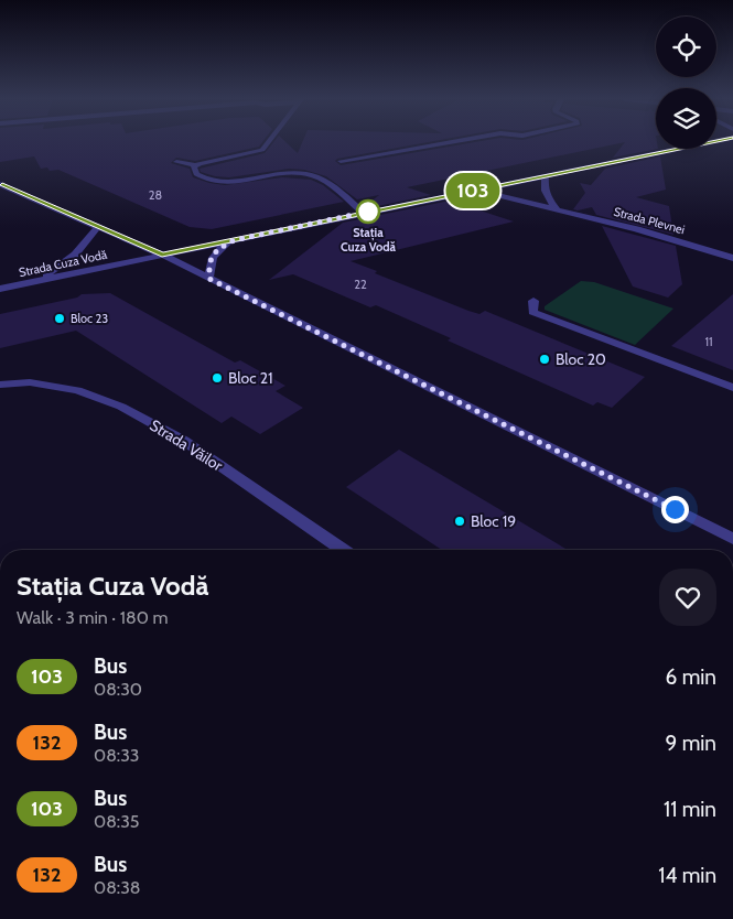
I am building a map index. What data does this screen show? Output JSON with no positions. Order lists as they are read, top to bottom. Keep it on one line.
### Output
{"streets":{"street":["Strada Plevnei","Strada Cuza Vodă","Strada Văilor"]},"crossings":[["Strada Plevnei","Strada Cuza Vodă"]],"places":["Stația Cuza Vodă","Bloc 23","Bloc 20","Bloc 21","Bloc 19"],"lines":["bus line 103"],"house_numbers":["28","22","11"],"page":{"on_map":"103","heading":["Stația Cuza Vodă","Walk · 3 min · 180 m"],"list":[{"mark":"103","name":"Bus","note":"08:30","value":"6 min"},{"mark":"132","name":"Bus","note":"08:33","value":"9 min"},{"mark":"103","name":"Bus","note":"08:35","value":"11 min"},{"mark":"132","name":"Bus","note":"08:38","value":"14 min"}]}}
